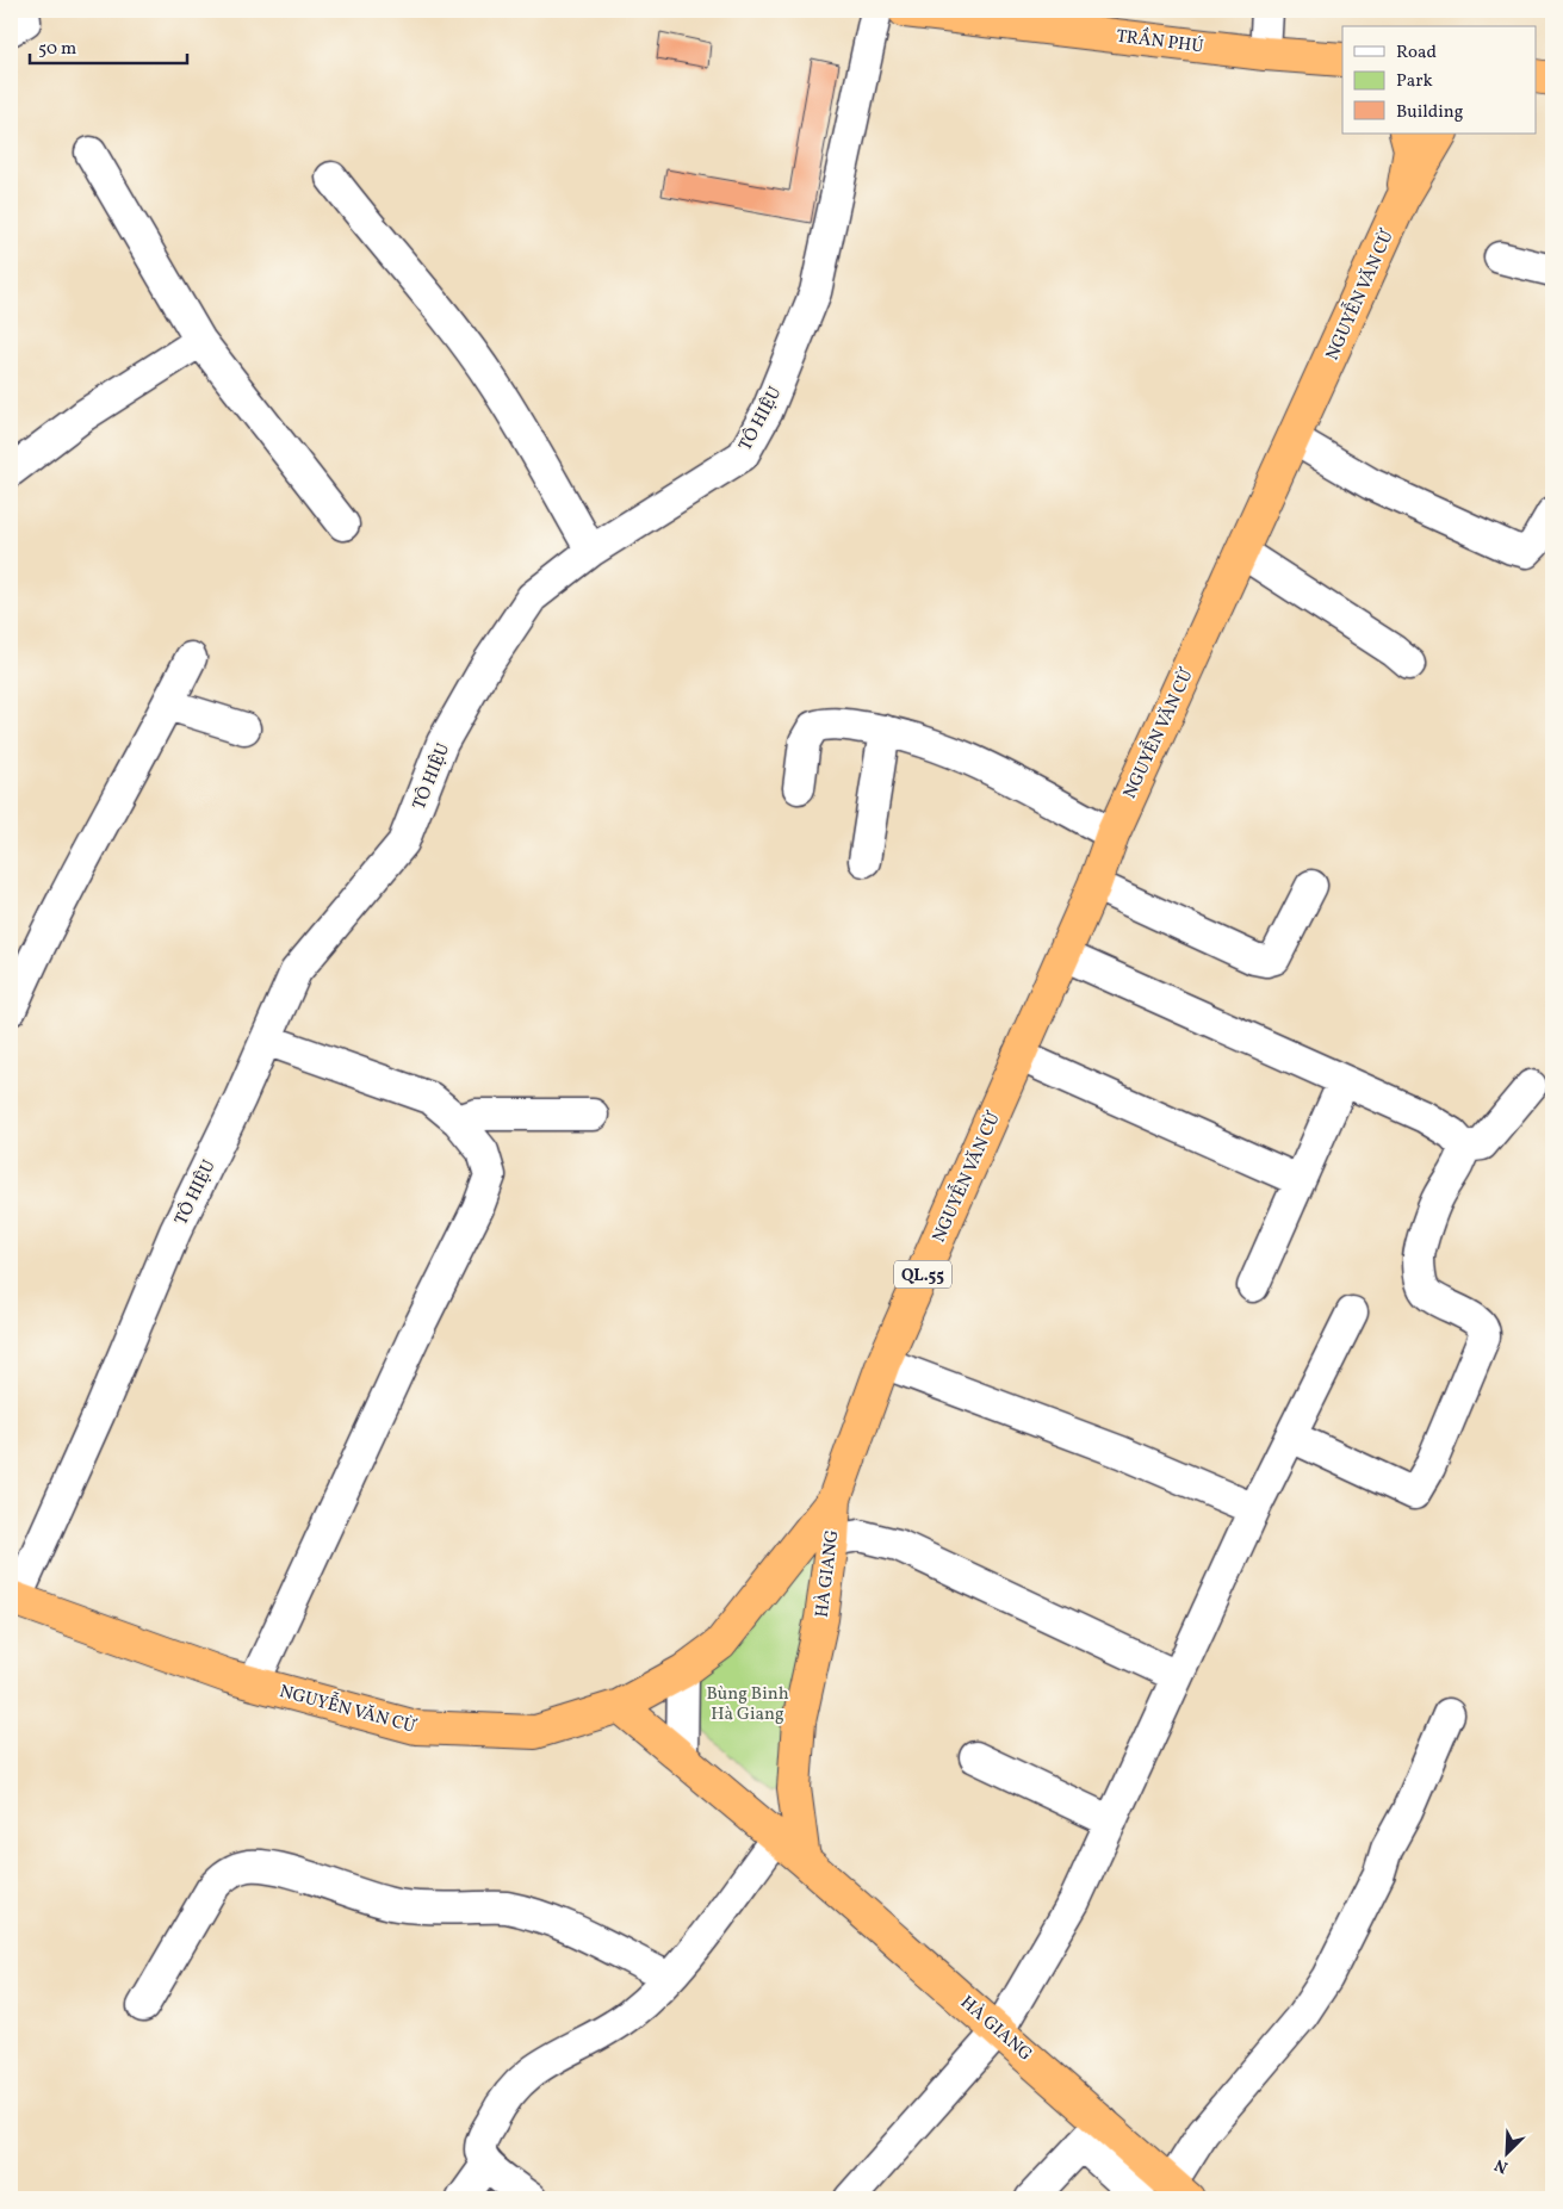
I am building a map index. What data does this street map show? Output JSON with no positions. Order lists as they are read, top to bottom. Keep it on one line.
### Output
{"streets":{"highway":["TRẦN PHÚ","NGUYỄN VĂN CỪ","QL.55","HÀ GIANG"],"street":["TÔ HIỆU"]},"crossings":[["NGUYỄN VĂN CỪ","TÔ HIỆU"],["NGUYỄN VĂN CỪ","HÀ GIANG"]],"parks":["Bùng Binh Hà Giang"],"legend":["Road","Park","Building"],"scale_bar":"50 m","north":"bottom left"}
